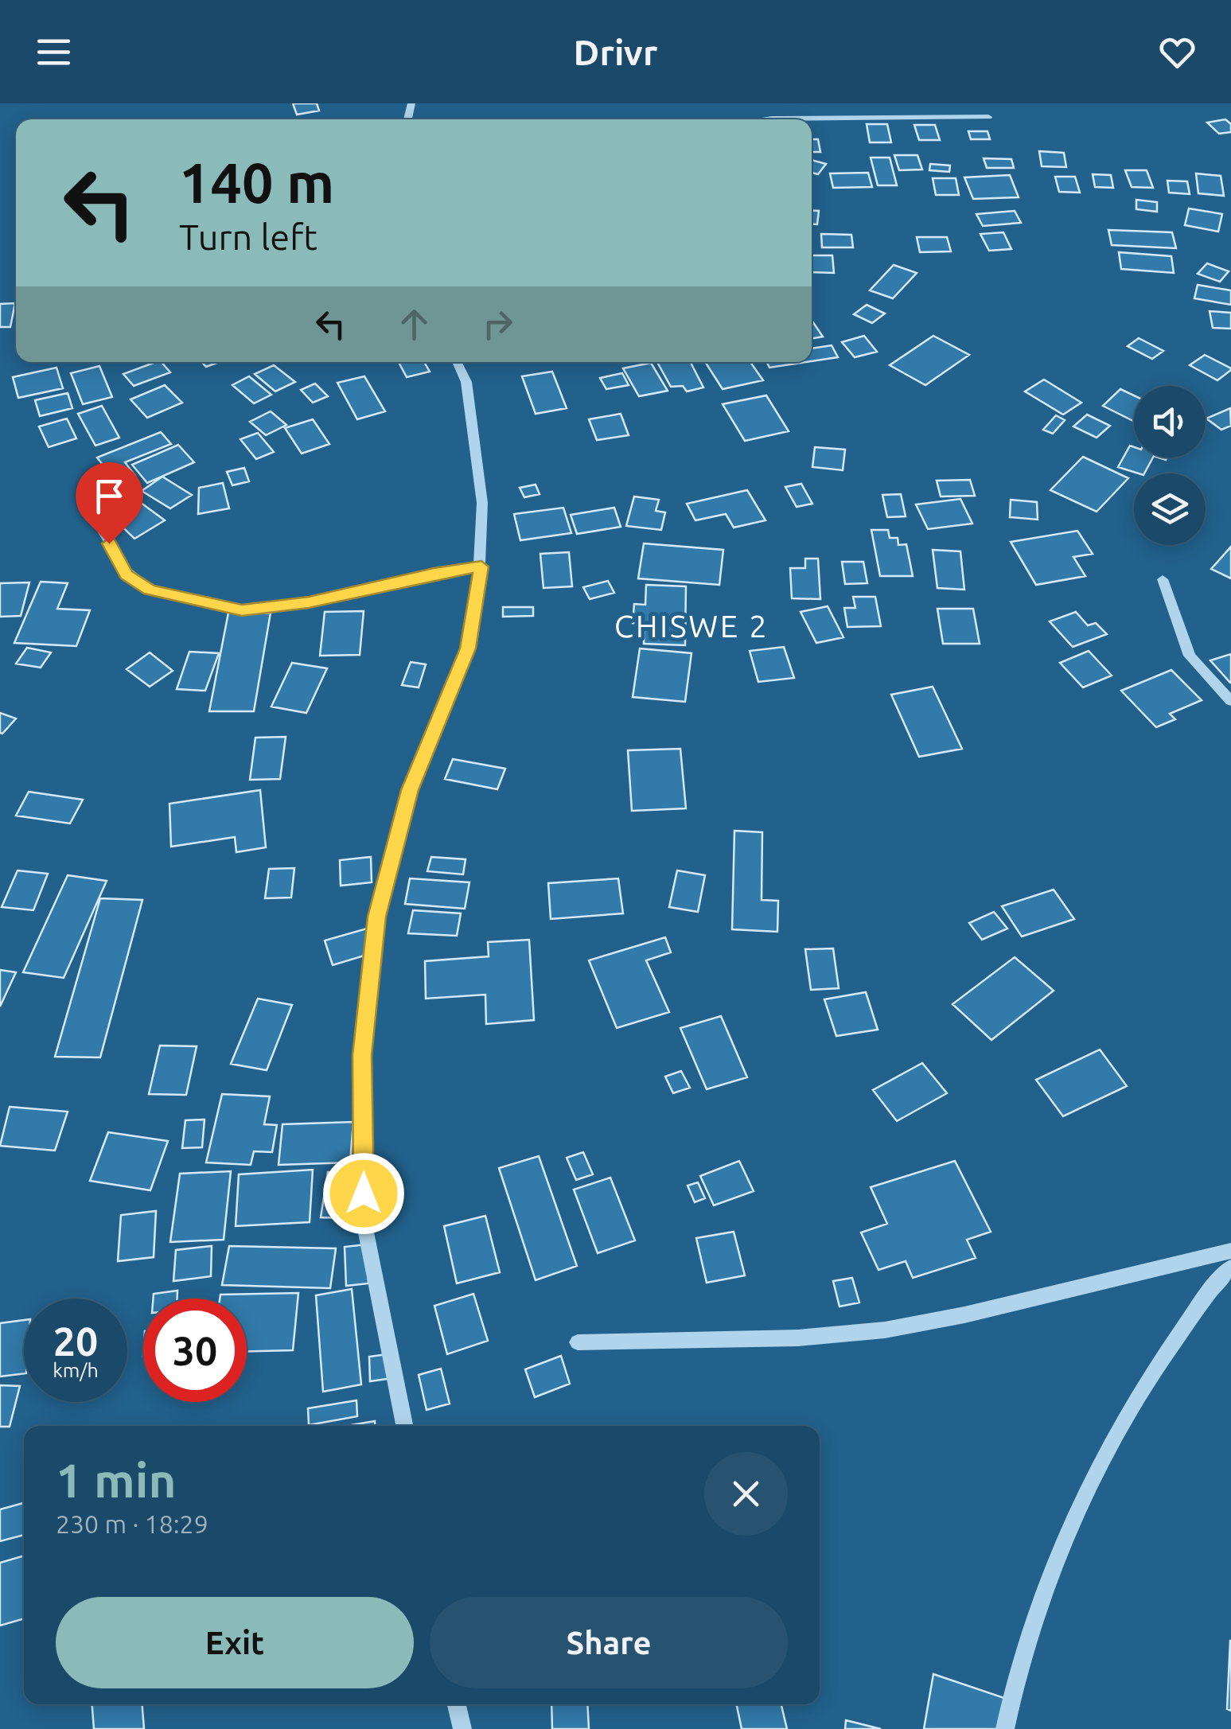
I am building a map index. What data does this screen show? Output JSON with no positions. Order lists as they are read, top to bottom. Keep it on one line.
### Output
{"districts":["CHISWE 2"],"page":{"header":"Drivr","turn":["140 m","Turn left"],"speed":"20 km/h","limit":"30","heading":["1 min","230 m · 18:29"],"buttons":["Exit","Share"]}}
